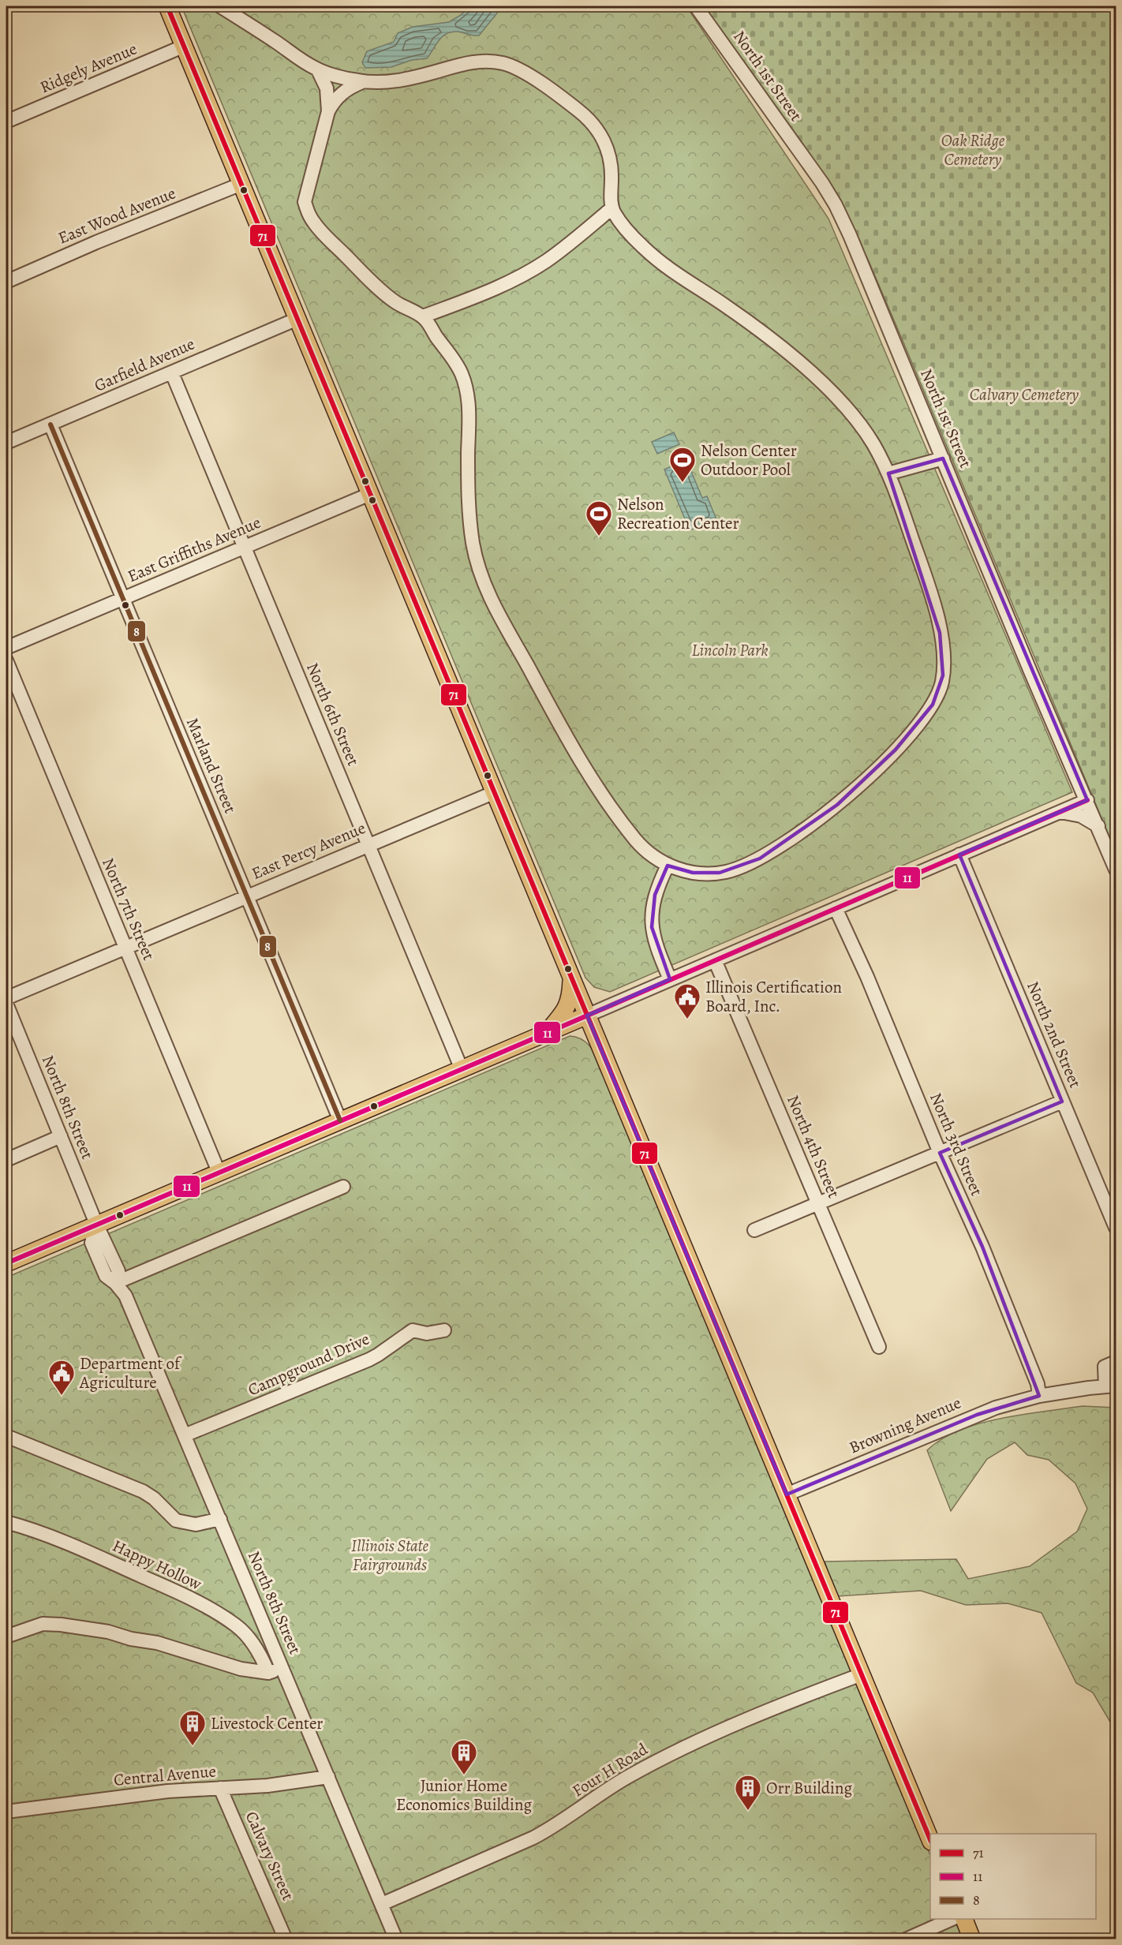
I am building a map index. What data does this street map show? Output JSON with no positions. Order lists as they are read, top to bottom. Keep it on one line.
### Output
{"streets":{"street":["Ridgely Avenue","North 1st Street","East Wood Avenue","Garfield Avenue","East Griffiths Avenue","North 6th Street","Marland Street","East Percy Avenue","North 7th Street","North 2nd Street","North 8th Street","North 3rd Street","North 4th Street","Campground Drive","Browning Avenue","Happy Hollow","Four H Road","Central Avenue","Calvary Street"]},"crossings":[["Garfield Avenue","North 6th Street"],["Garfield Avenue","Marland Street"],["East Griffiths Avenue","North 6th Street"],["East Griffiths Avenue","Marland Street"],["North 6th Street","East Percy Avenue"],["Marland Street","East Percy Avenue"],["East Percy Avenue","North 7th Street"],["North 8th Street","Campground Drive"],["North 8th Street","Four H Road"],["North 8th Street","Central Avenue"],["North 3rd Street","Browning Avenue"],["Central Avenue","Calvary Street"]],"parks":["Oak Ridge Cemetery","Calvary Cemetery","Lincoln Park","Illinois State Fairgrounds"],"places":{"sports":["Nelson Center Outdoor Pool","Nelson Recreation Center"],"public building":["Illinois Certification Board, Inc.","Department of Agriculture"],"building":["Livestock Center","Junior Home Economics Building","Orr Building"]},"lines":["transit line 71","transit line 8","transit line 11"],"legend":["71","11","8"]}
